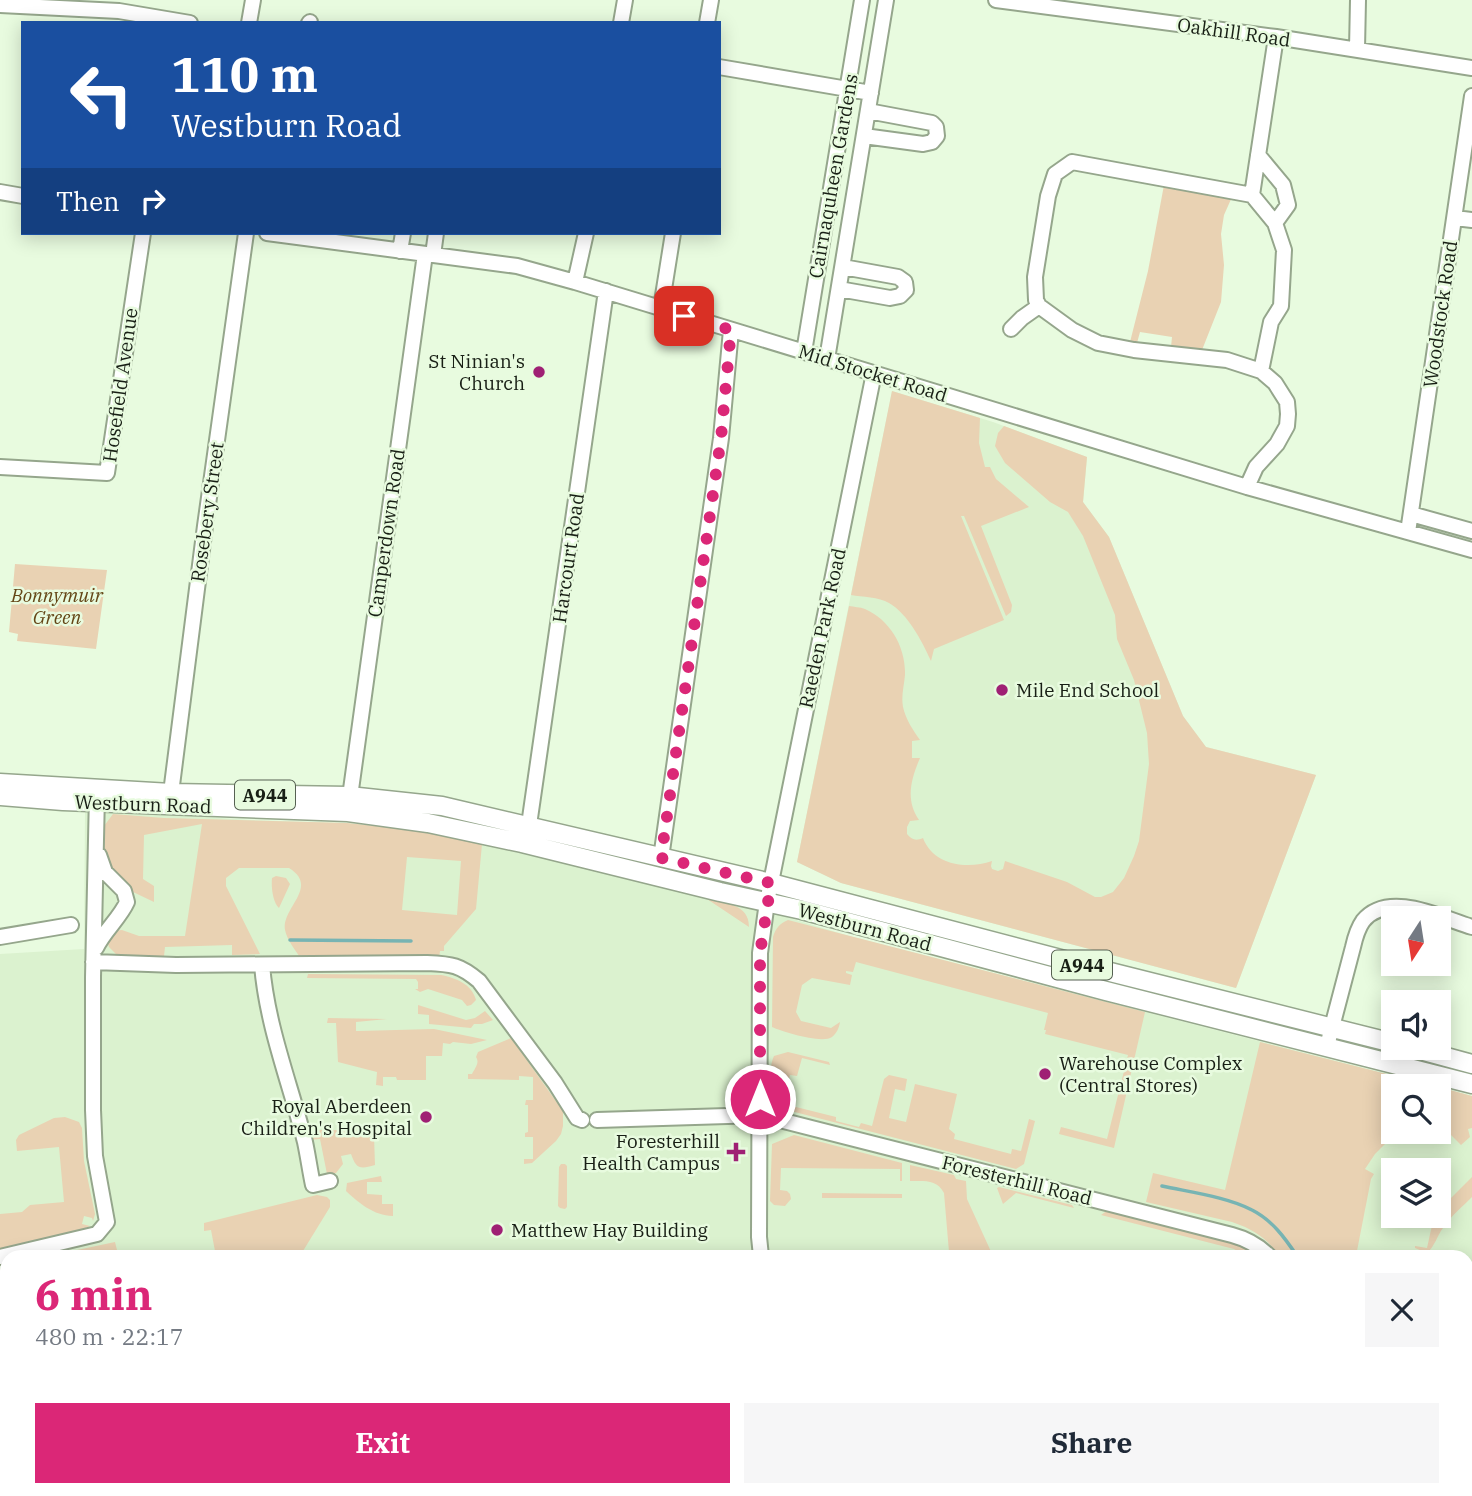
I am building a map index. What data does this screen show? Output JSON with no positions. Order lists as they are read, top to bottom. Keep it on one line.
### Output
{"streets":{"main road":["A944","Westburn Road"],"street":["Oakhill Road","Cairnaquheen Gardens","Woodstock Road","Mid Stocket Road","Hosefield Avenue","Rosebery Street","Camperdown Road","Harcourt Road","Raeden Park Road","Foresterhill Road"]},"crossings":[["Cairnaquheen Gardens","Mid Stocket Road"],["Woodstock Road","Mid Stocket Road"],["Mid Stocket Road","Camperdown Road"],["Mid Stocket Road","Harcourt Road"],["Mid Stocket Road","Raeden Park Road"],["Rosebery Street","Westburn Road"],["Camperdown Road","Westburn Road"],["Harcourt Road","Westburn Road"],["Raeden Park Road","Westburn Road"]],"parks":["Bonnymuir Green"],"places":{"other":["St Ninian's Church","Mile End School","Warehouse Complex (Central Stores)","Royal Aberdeen Children's Hospital","Matthew Hay Building"],"health":["Foresterhill Health Campus"]},"north":"bottom","page":{"turn":["110 m","Westburn Road"],"then":"Then","heading":["6 min","480 m · 22:17"],"buttons":["Exit","Share"]}}
